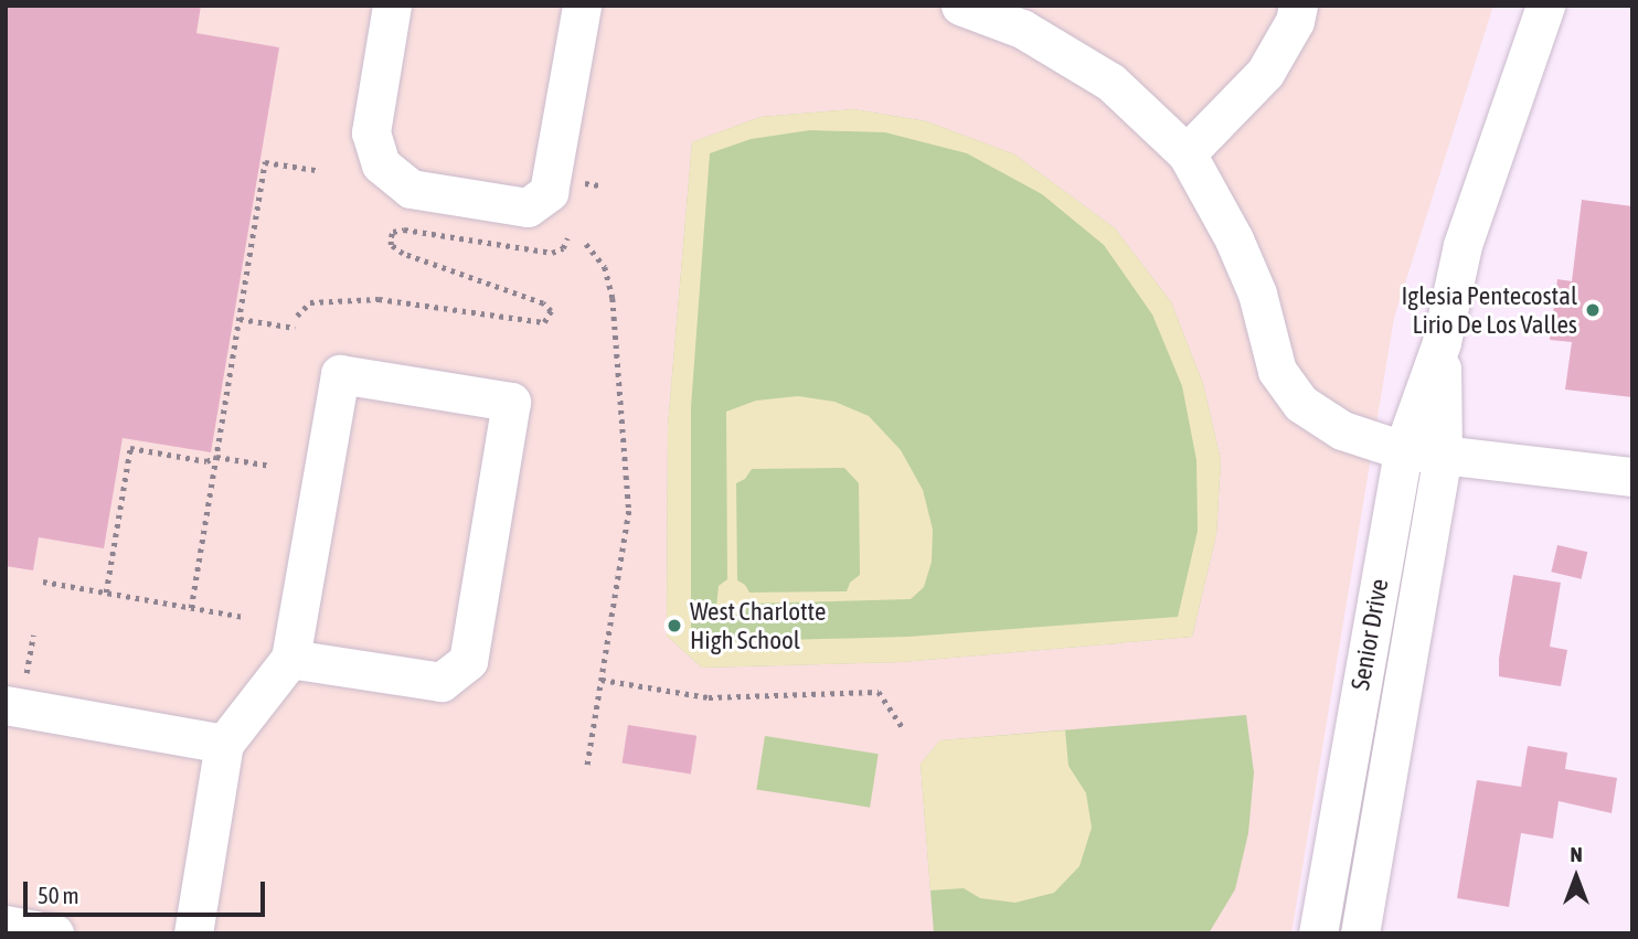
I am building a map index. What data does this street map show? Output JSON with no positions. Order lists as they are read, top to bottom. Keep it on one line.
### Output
{"streets":{"street":["Senior Drive"]},"places":["Iglesia Pentecostal Lirio De Los Valles","West Charlotte High School"],"scale_bar":"50 m","north":"top"}
